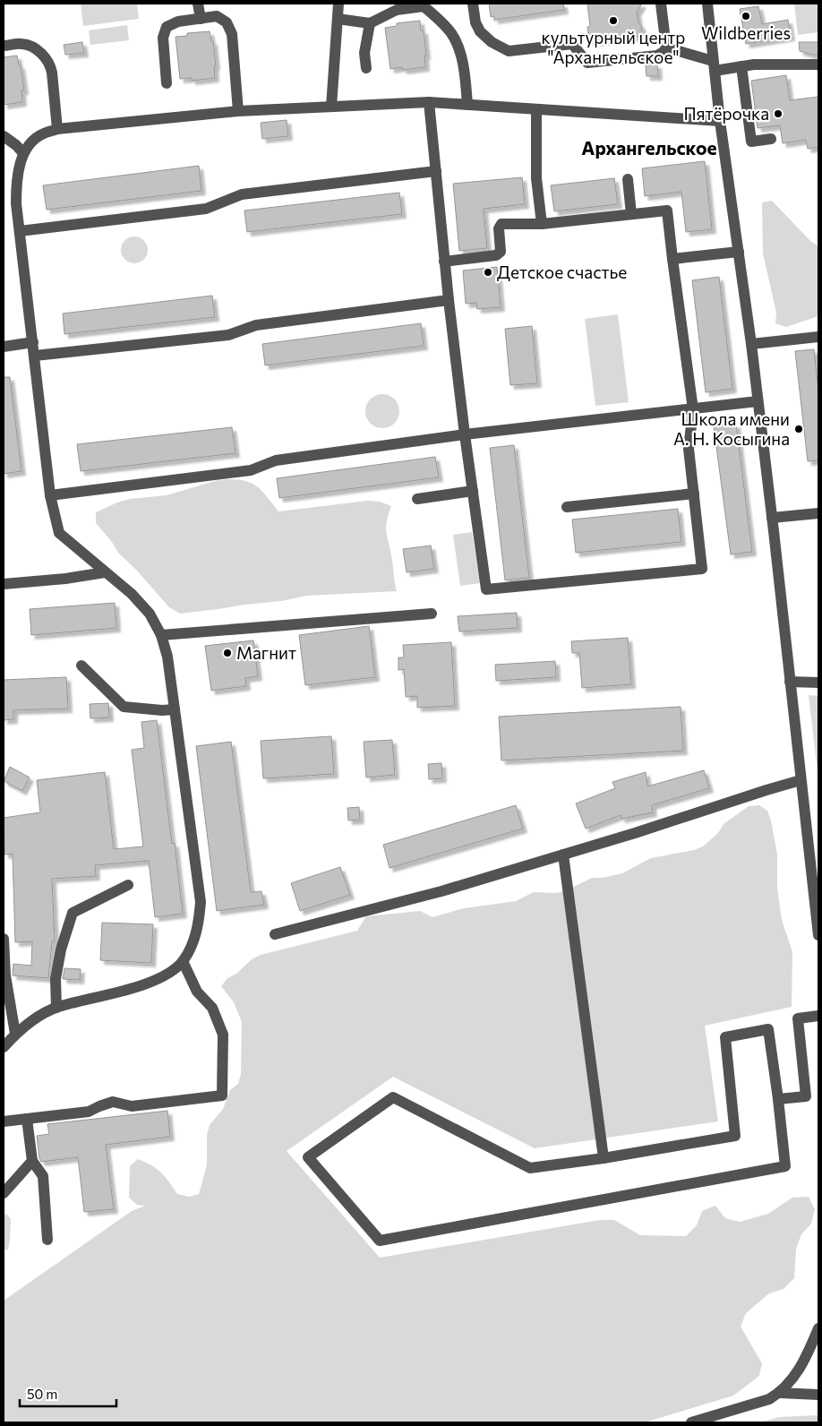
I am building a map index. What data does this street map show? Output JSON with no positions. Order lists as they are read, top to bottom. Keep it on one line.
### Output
{"districts":["Архангельское"],"places":["Wildberries","культурный центр \"Архангельское\"","Пятёрочка","Детское счастье","Школа имени А. Н. Косыгина","Магнит"],"scale_bar":"50 m"}
